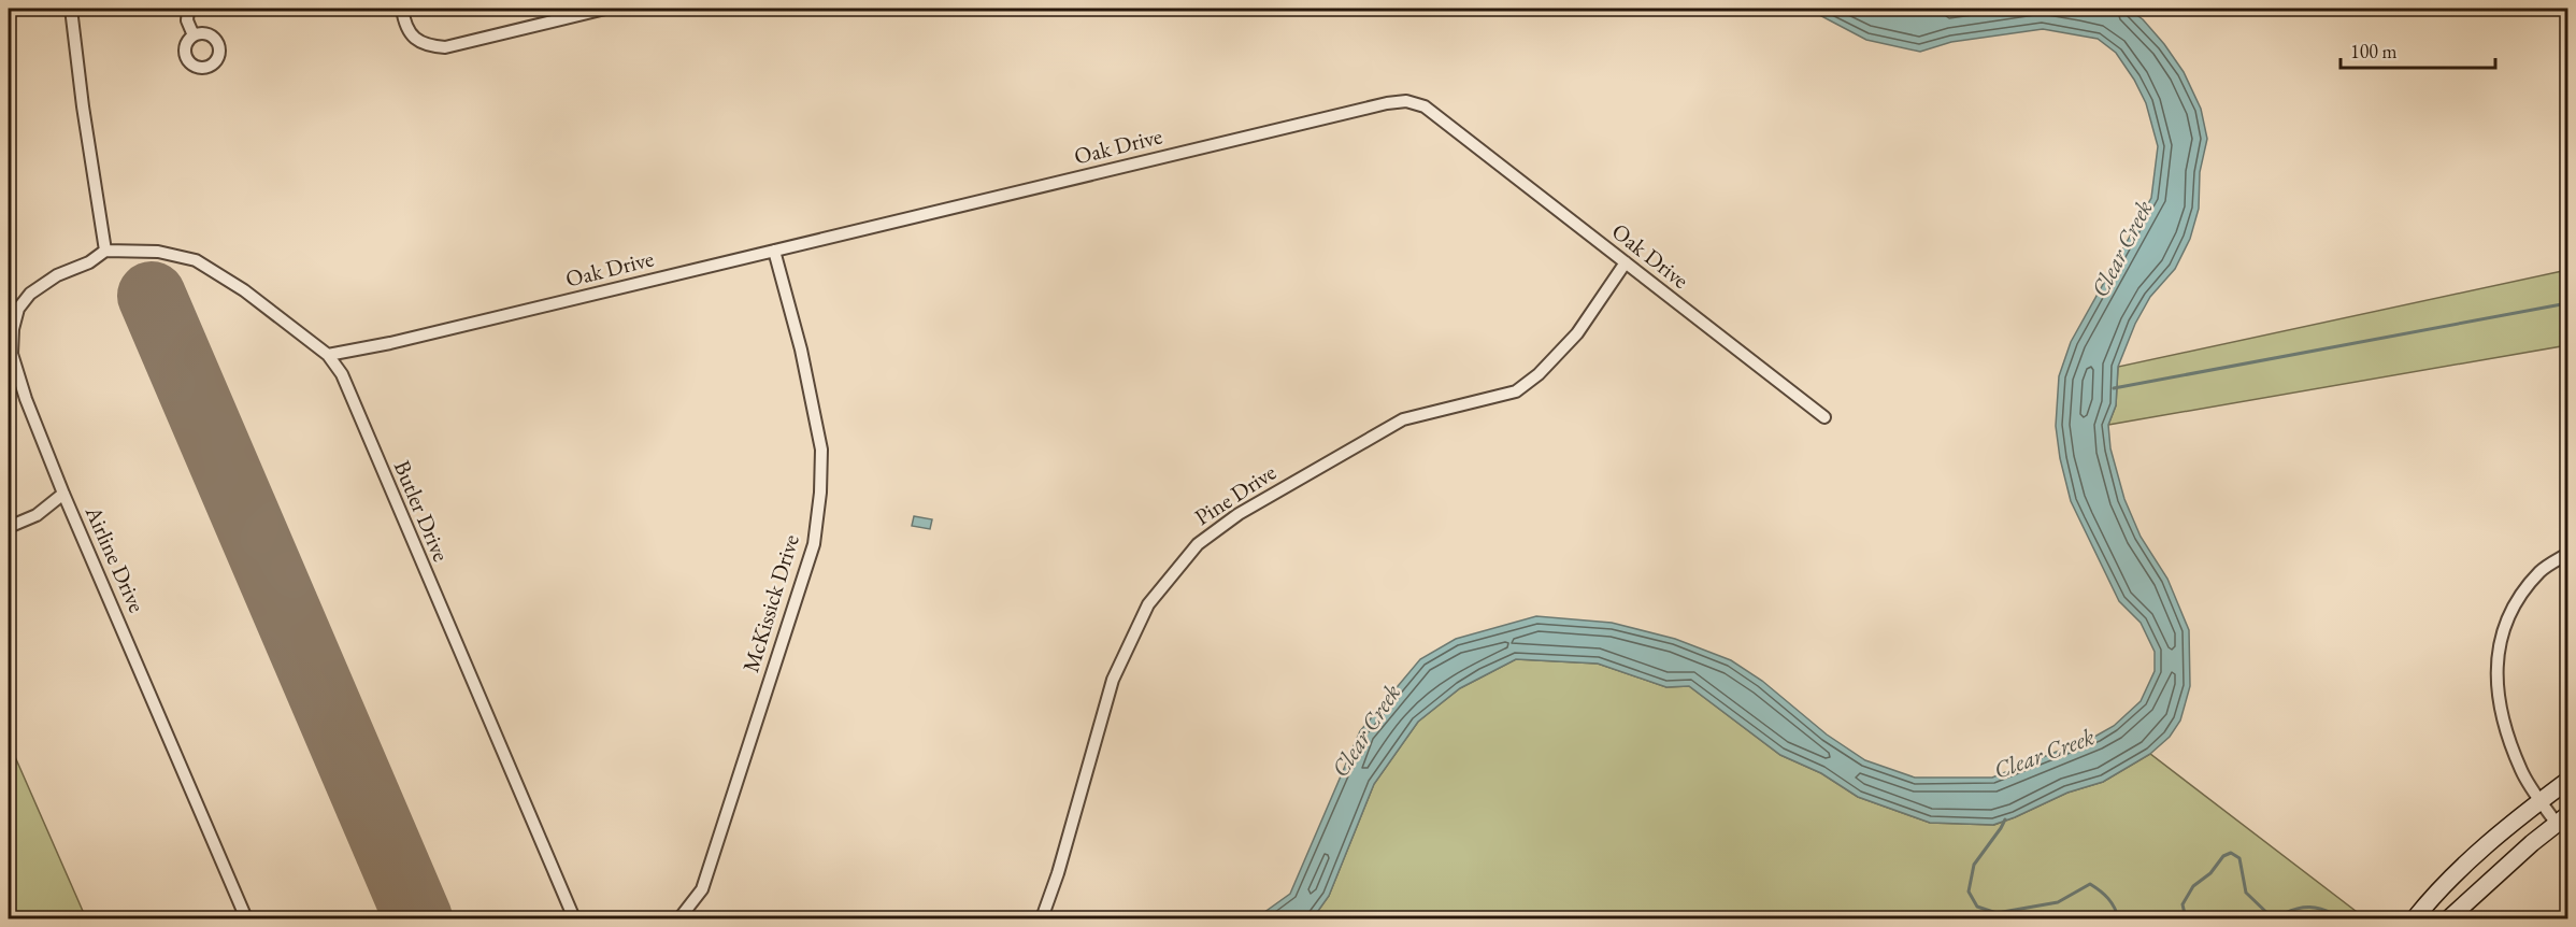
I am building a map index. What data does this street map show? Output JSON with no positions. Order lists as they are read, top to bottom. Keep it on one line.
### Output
{"streets":{"street":["Oak Drive","Pine Drive","Butler Drive","Airline Drive","McKissick Drive"]},"crossings":[["Oak Drive","Pine Drive"],["Oak Drive","Butler Drive"],["Oak Drive","McKissick Drive"],["Butler Drive","Airline Drive"]],"water":["Clear Creek"],"scale_bar":"100 m"}
